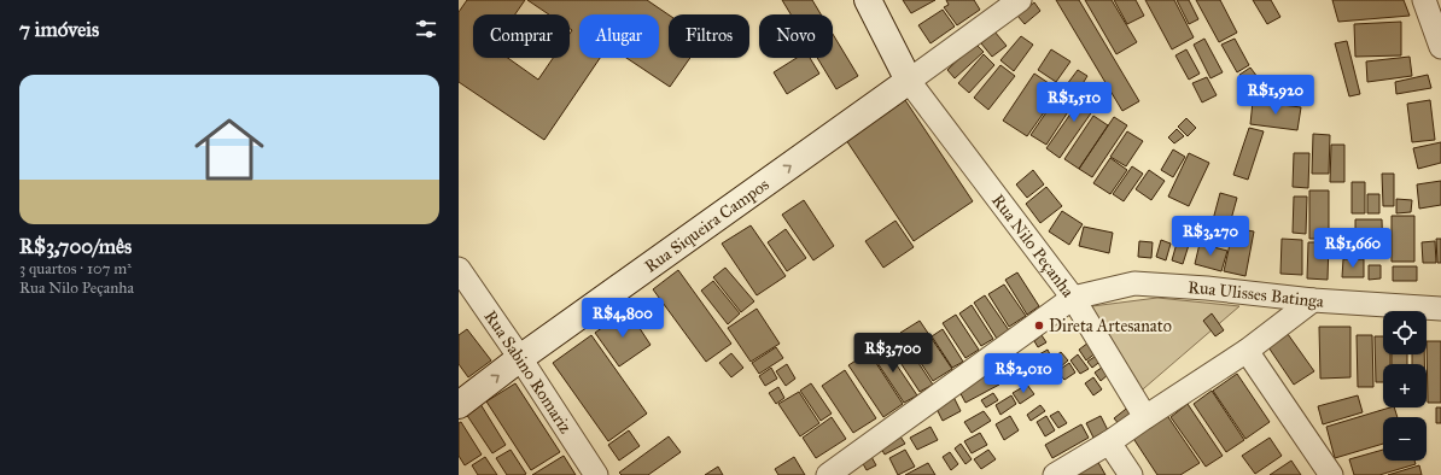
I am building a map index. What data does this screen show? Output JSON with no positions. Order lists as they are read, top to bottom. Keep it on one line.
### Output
{"streets":{"main road":["Rua Siqueira Campos"],"street":["Rua Nilo Peçanha","Rua Ulisses Batinga","Rua Sabino Romariz"]},"crossings":[["Rua Siqueira Campos","Rua Nilo Peçanha"],["Rua Siqueira Campos","Rua Sabino Romariz"],["Rua Nilo Peçanha","Rua Ulisses Batinga"]],"one_way":["Rua Siqueira Campos"],"places":["Direta Artesanato"],"page":{"heading":"7 imóveis","chip":["Comprar","Alugar","Filtros","Novo"],"list":[{"name":"R$3,700/mês","note":"3 quartos · 107 m² · Rua Nilo Peçanha"}],"price":["R$1,920","R$1,510","R$3,270","R$1,660","R$4,800","R$3,700","R$2,010"],"map_buttons":["+","−"]}}
